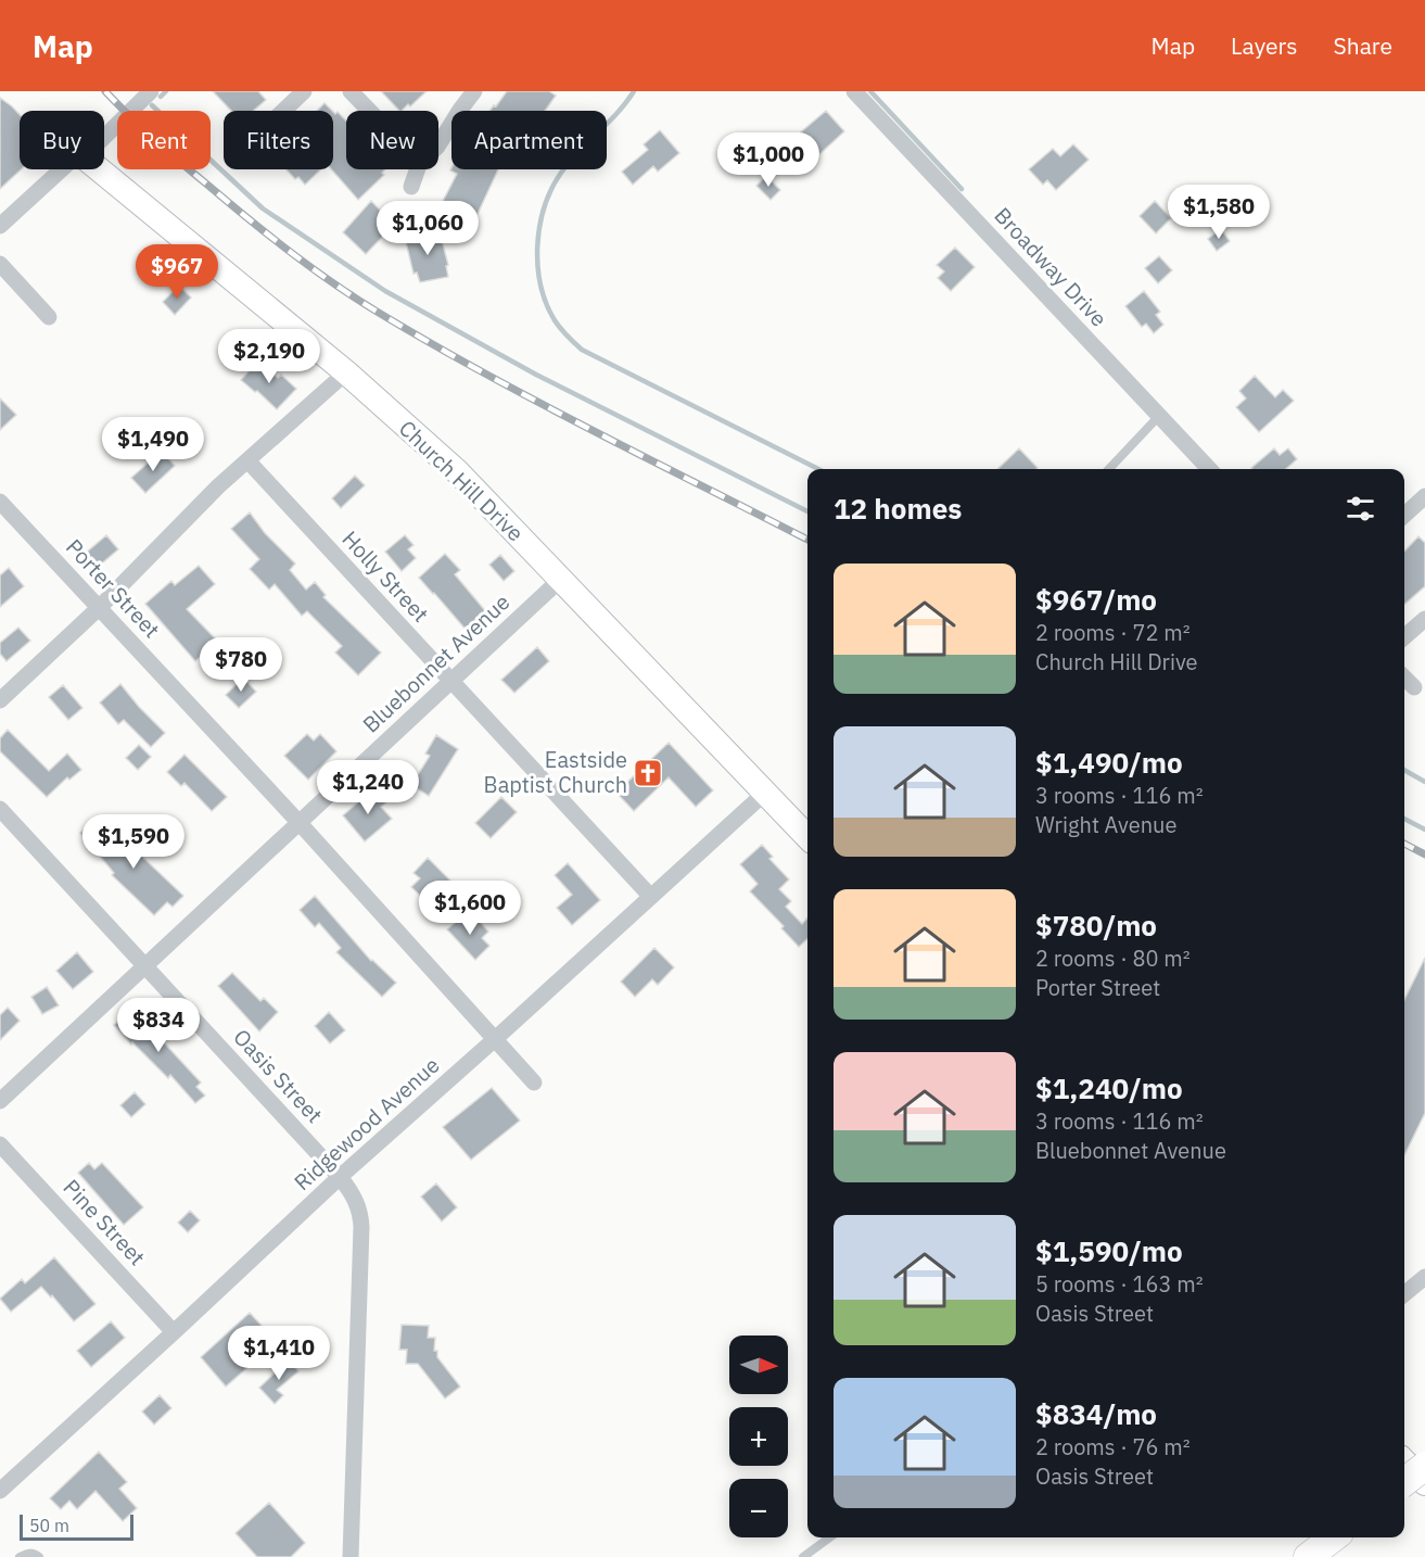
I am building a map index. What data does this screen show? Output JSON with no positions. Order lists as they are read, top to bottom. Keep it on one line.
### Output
{"streets":{"street":["Broadway Drive","Church Hill Drive","Holly Street","Porter Street","Bluebonnet Avenue","Oasis Street","Ridgewood Avenue","Pine Street"]},"crossings":[["Church Hill Drive","Bluebonnet Avenue"],["Church Hill Drive","Ridgewood Avenue"],["Holly Street","Bluebonnet Avenue"],["Holly Street","Ridgewood Avenue"],["Porter Street","Bluebonnet Avenue"],["Porter Street","Ridgewood Avenue"],["Bluebonnet Avenue","Oasis Street"],["Oasis Street","Ridgewood Avenue"],["Ridgewood Avenue","Pine Street"]],"places":{"church":["Eastside Baptist Church"]},"scale_bar":"50 m","north":"right","page":{"header":"Map","nav":["Map","Layers","Share"],"chip":["Buy","Rent","Filters","New","Apartment"],"price":["$1,000","$1,580","$1,060","$967","$2,190","$1,490","$780","$1,240","$1,590","$1,600","$834","$1,410"],"heading":"12 homes","list":[{"name":"$967/mo","note":"2 rooms · 72 m² · Church Hill Drive"},{"name":"$1,490/mo","note":"3 rooms · 116 m² · Wright Avenue"},{"name":"$780/mo","note":"2 rooms · 80 m² · Porter Street"},{"name":"$1,240/mo","note":"3 rooms · 116 m² · Bluebonnet Avenue"},{"name":"$1,590/mo","note":"5 rooms · 163 m² · Oasis Street"},{"name":"$834/mo","note":"2 rooms · 76 m² · Oasis Street"}],"map_buttons":["+","−"],"scale":"50 m"}}
